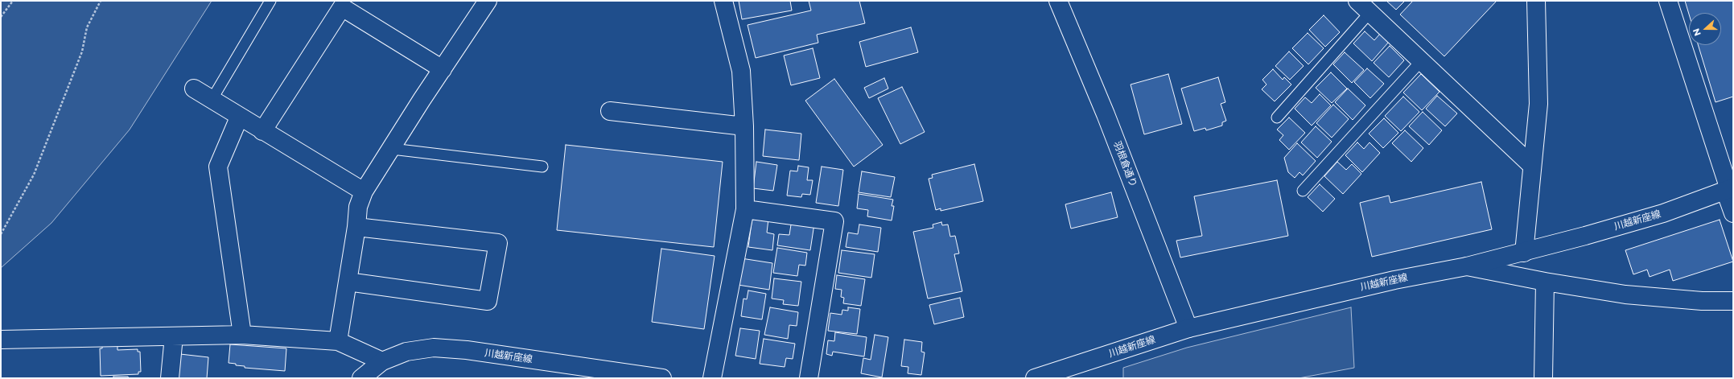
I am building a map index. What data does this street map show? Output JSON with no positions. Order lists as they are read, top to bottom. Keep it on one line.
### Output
{"streets":{"street":["羽根倉通り","川越新座線"]},"crossings":[["羽根倉通り","川越新座線"]],"north":"left"}
